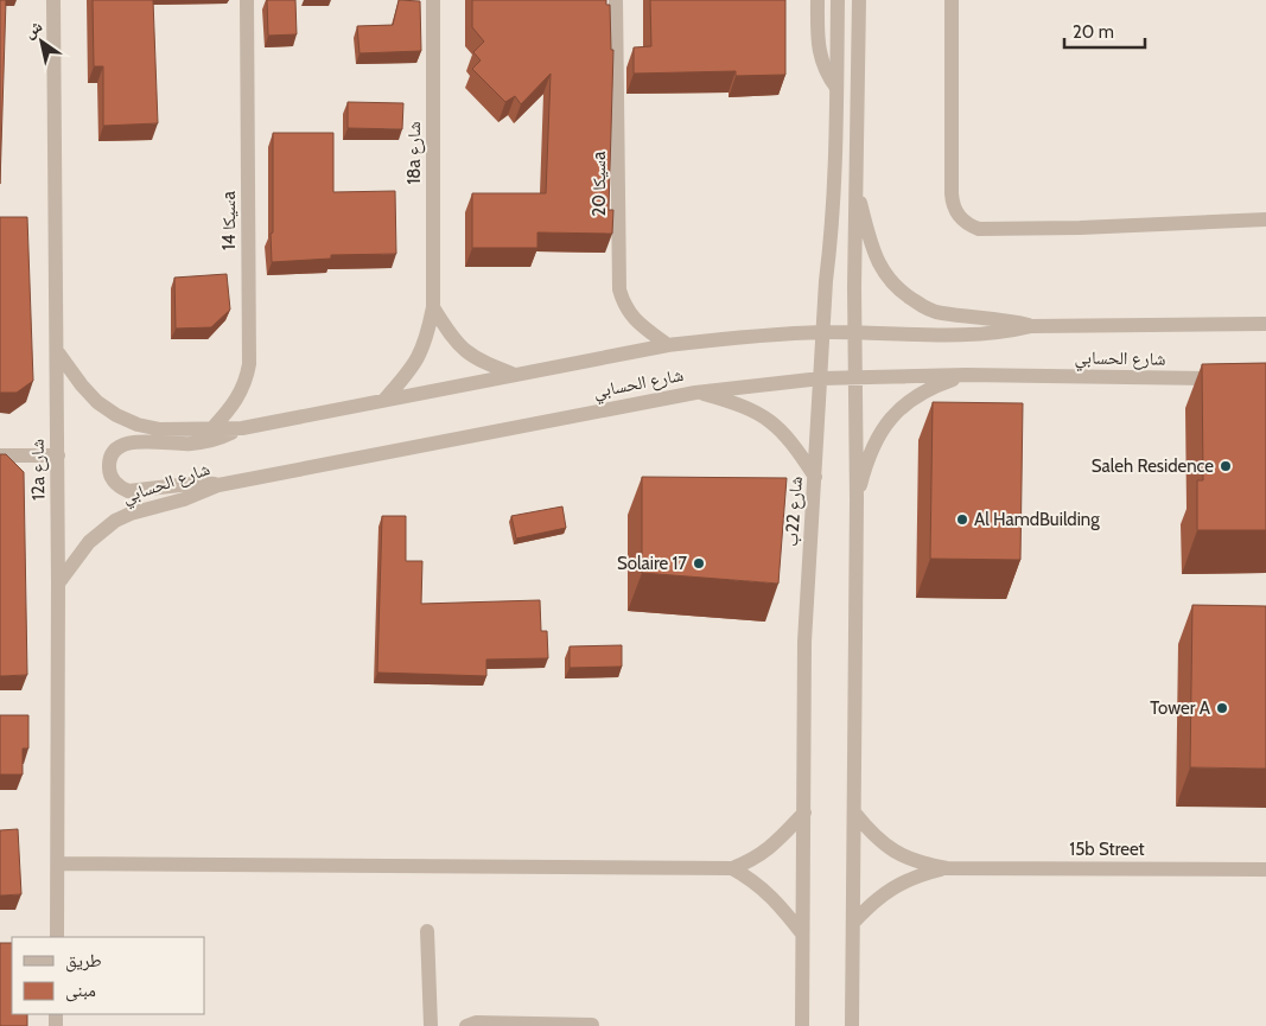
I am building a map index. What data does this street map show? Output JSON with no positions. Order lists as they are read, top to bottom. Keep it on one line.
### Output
{"streets":{"street":["18a شارع","سيكا 20a","سيكا 14a","شارع الحسابي","12a شارع","شارع 22ب","15b Street"]},"crossings":[["18a شارع","شارع الحسابي"],["سيكا 20a","شارع الحسابي"],["سيكا 14a","شارع الحسابي"],["شارع الحسابي","12a شارع"],["شارع الحسابي","شارع 22ب"]],"places":["Saleh Residence","Al HamdBuilding","Solaire 17","Tower A"],"legend":["طريق","مبنى"],"scale_bar":"20 m","north":"top left"}
